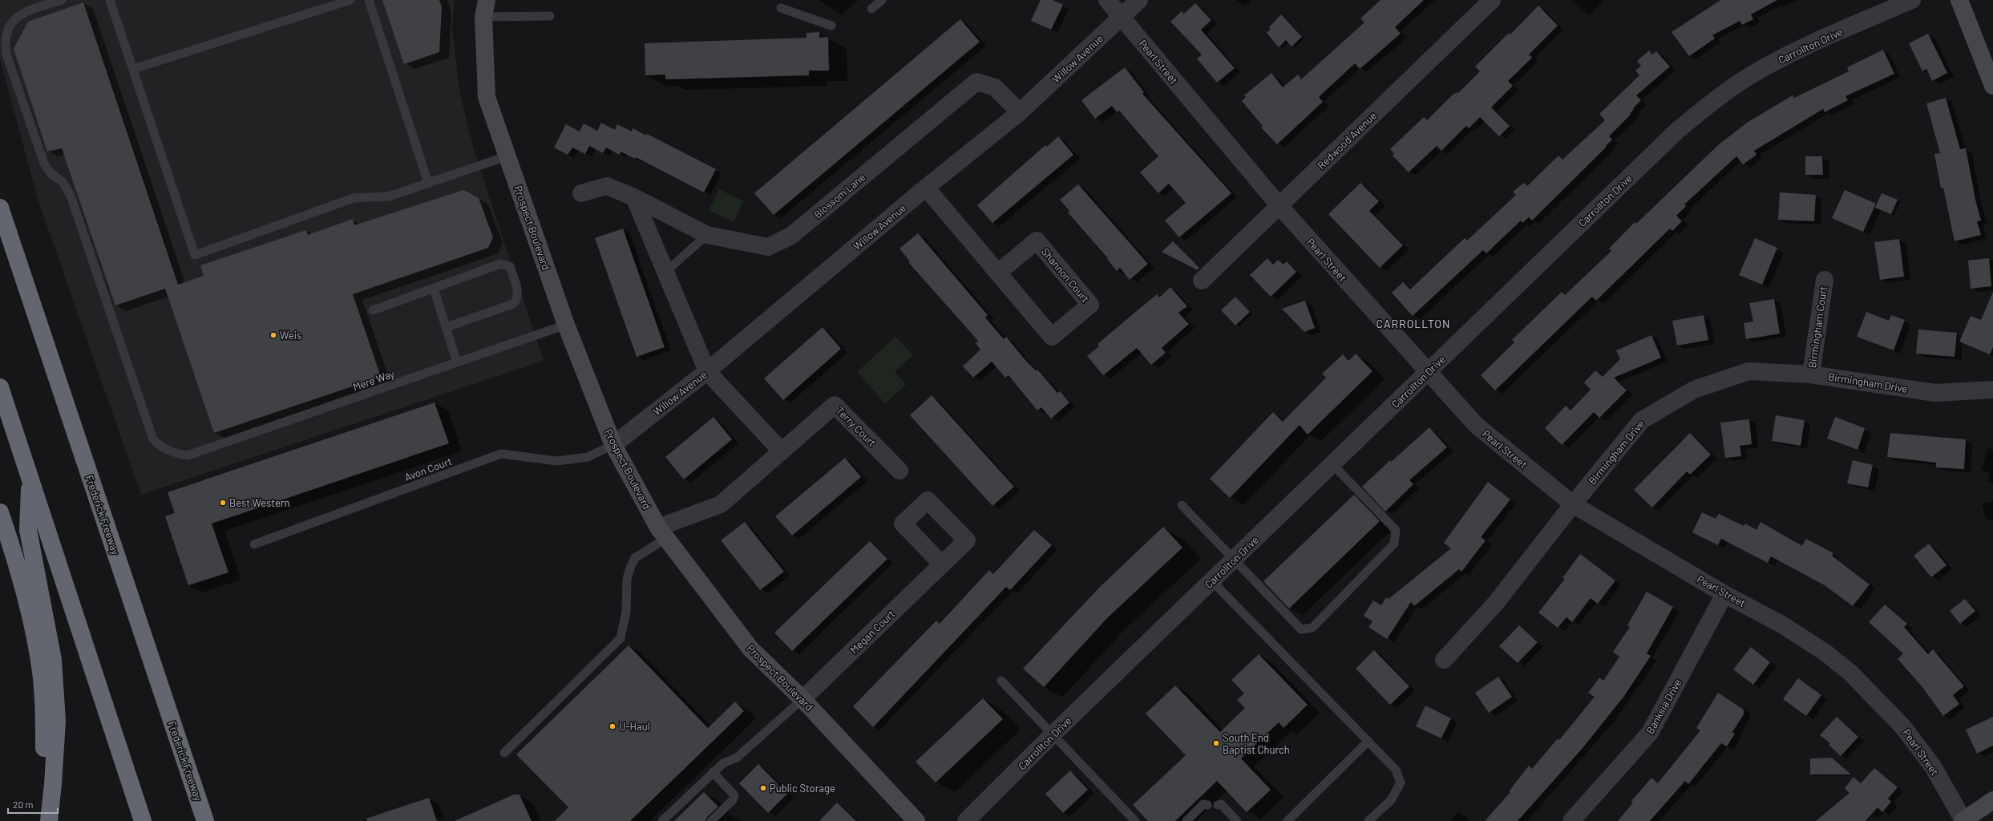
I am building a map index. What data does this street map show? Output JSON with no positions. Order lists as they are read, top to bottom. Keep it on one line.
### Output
{"streets":{"highway":["Frederick Freeway"],"street":["Carrollton Drive","Willow Avenue","Pearl Street","Redwood Avenue","Blossom Lane","Prospect Boulevard","Shannon Court","Birmingham Court","Birmingham Drive","Terry Court","Megan Court","Banksia Drive"],"lane":["Mere Way","Avon Court"]},"crossings":[["Carrollton Drive","Pearl Street"],["Willow Avenue","Pearl Street"],["Willow Avenue","Blossom Lane"],["Willow Avenue","Prospect Boulevard"],["Willow Avenue","Shannon Court"],["Willow Avenue","Avon Court"],["Pearl Street","Redwood Avenue"],["Pearl Street","Birmingham Drive"],["Pearl Street","Banksia Drive"],["Prospect Boulevard","Mere Way"],["Prospect Boulevard","Terry Court"],["Prospect Boulevard","Avon Court"],["Prospect Boulevard","Megan Court"],["Birmingham Court","Birmingham Drive"]],"districts":["CARROLLTON"],"places":["Weis","Best Western","U-Haul","South End Baptist Church","Public Storage"],"scale_bar":"20 m"}
